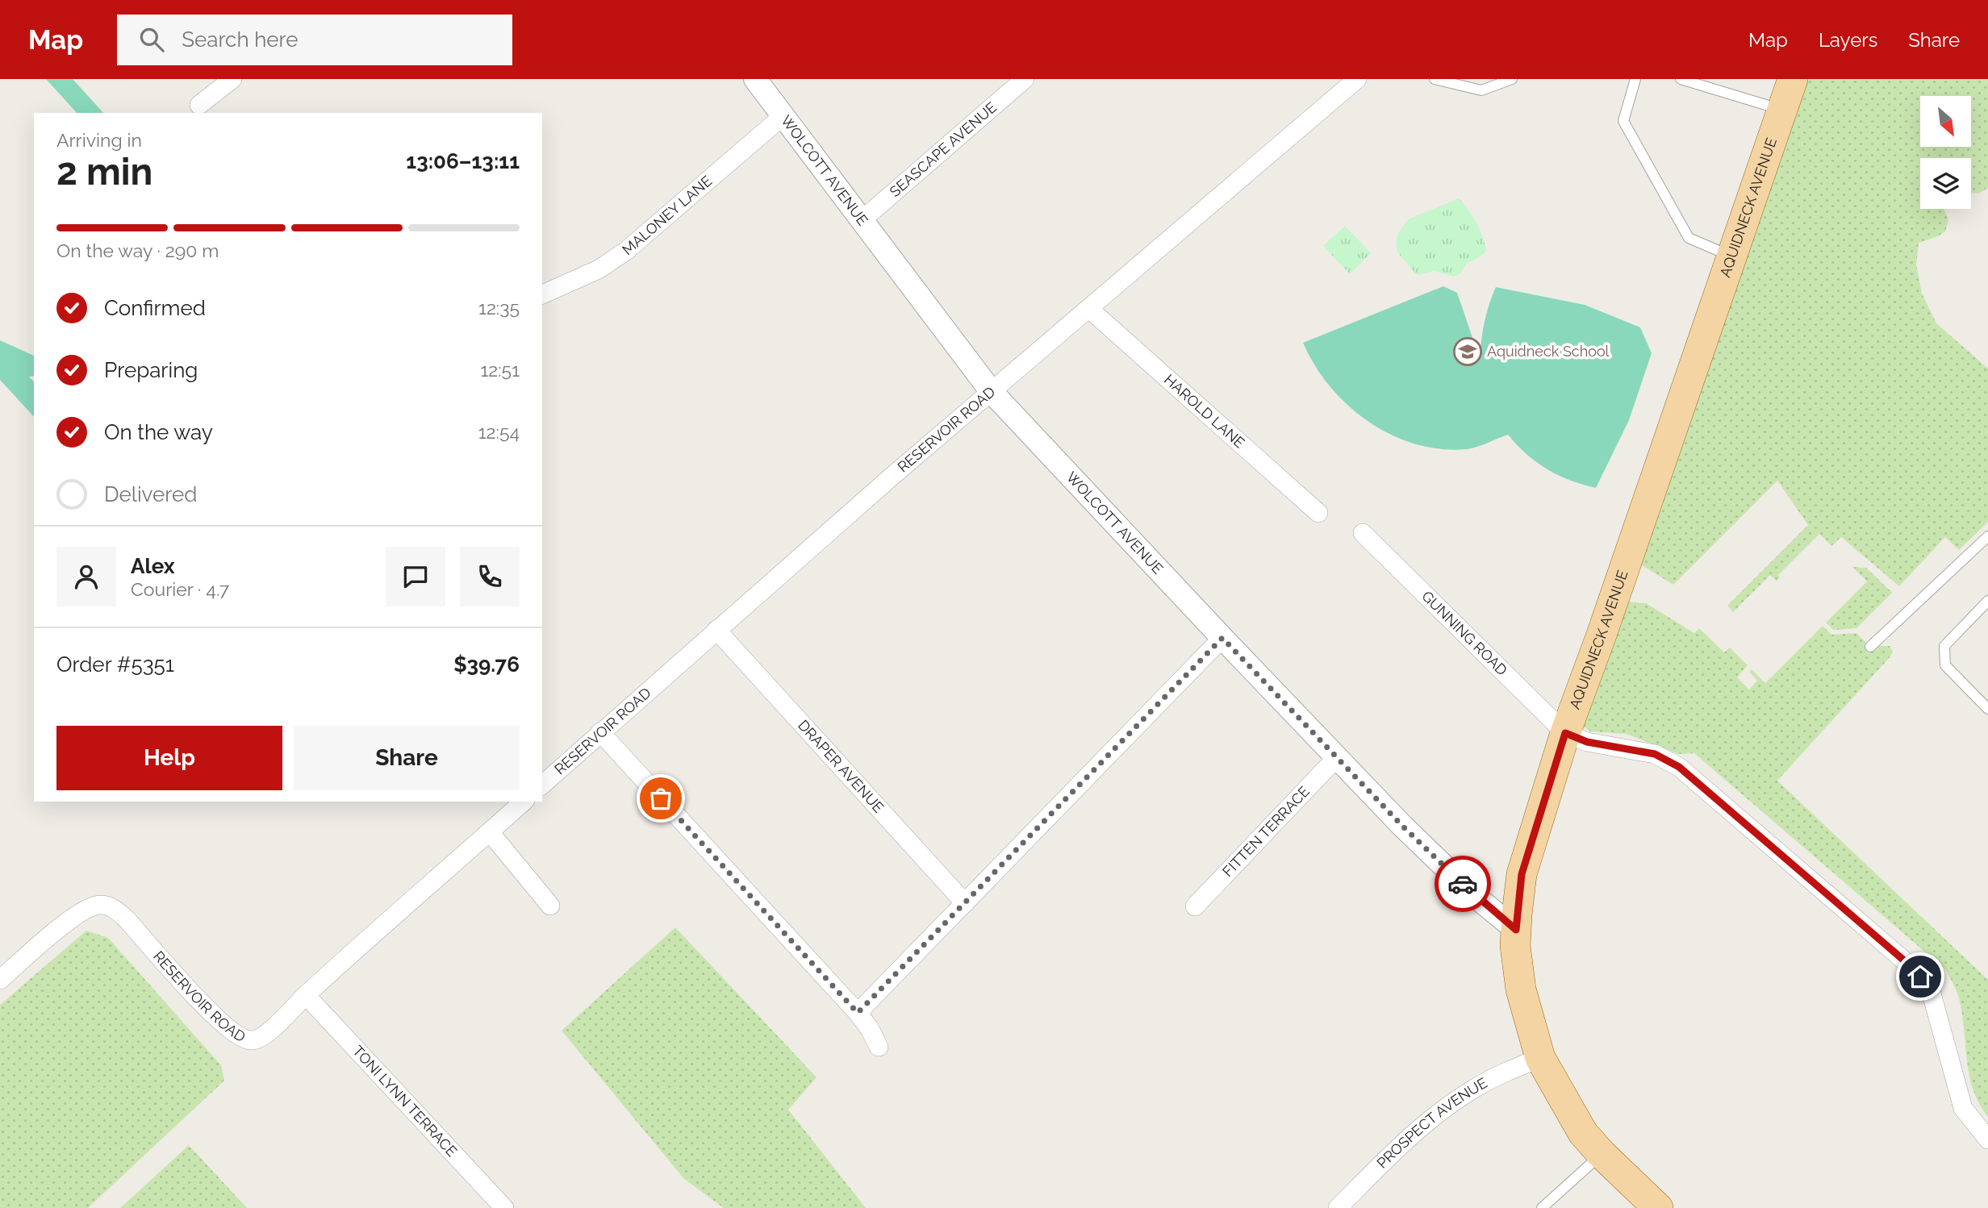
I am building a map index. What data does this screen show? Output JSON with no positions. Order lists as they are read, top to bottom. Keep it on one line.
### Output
{"streets":{"main road":["AQUIDNECK AVENUE"],"street":["SEASCAPE AVENUE","WOLCOTT AVENUE","MALONEY LANE","HAROLD LANE","RESERVOIR ROAD","GUNNING ROAD","DRAPER AVENUE","FITTEN TERRACE","TONI LYNN TERRACE","PROSPECT AVENUE"]},"crossings":[["SEASCAPE AVENUE","WOLCOTT AVENUE"],["WOLCOTT AVENUE","AQUIDNECK AVENUE"],["WOLCOTT AVENUE","MALONEY LANE"],["WOLCOTT AVENUE","RESERVOIR ROAD"],["WOLCOTT AVENUE","FITTEN TERRACE"],["AQUIDNECK AVENUE","GUNNING ROAD"],["AQUIDNECK AVENUE","PROSPECT AVENUE"],["HAROLD LANE","RESERVOIR ROAD"],["RESERVOIR ROAD","DRAPER AVENUE"],["RESERVOIR ROAD","TONI LYNN TERRACE"]],"places":{"school or university":["Aquidneck School"]},"north":"bottom right","page":{"header":"Map","search":"Search here","nav":["Map","Layers","Share"],"heading":["2 min","Arriving in","13:06–13:11"],"panel":["Alex","Courier · 4.7","Order #5351","$39.76"],"bar":"On the way · 290 m","list":[["Confirmed","12:35"],["Preparing","12:51"],["On the way","12:54"],"Delivered"],"buttons":["Help","Share"]}}
